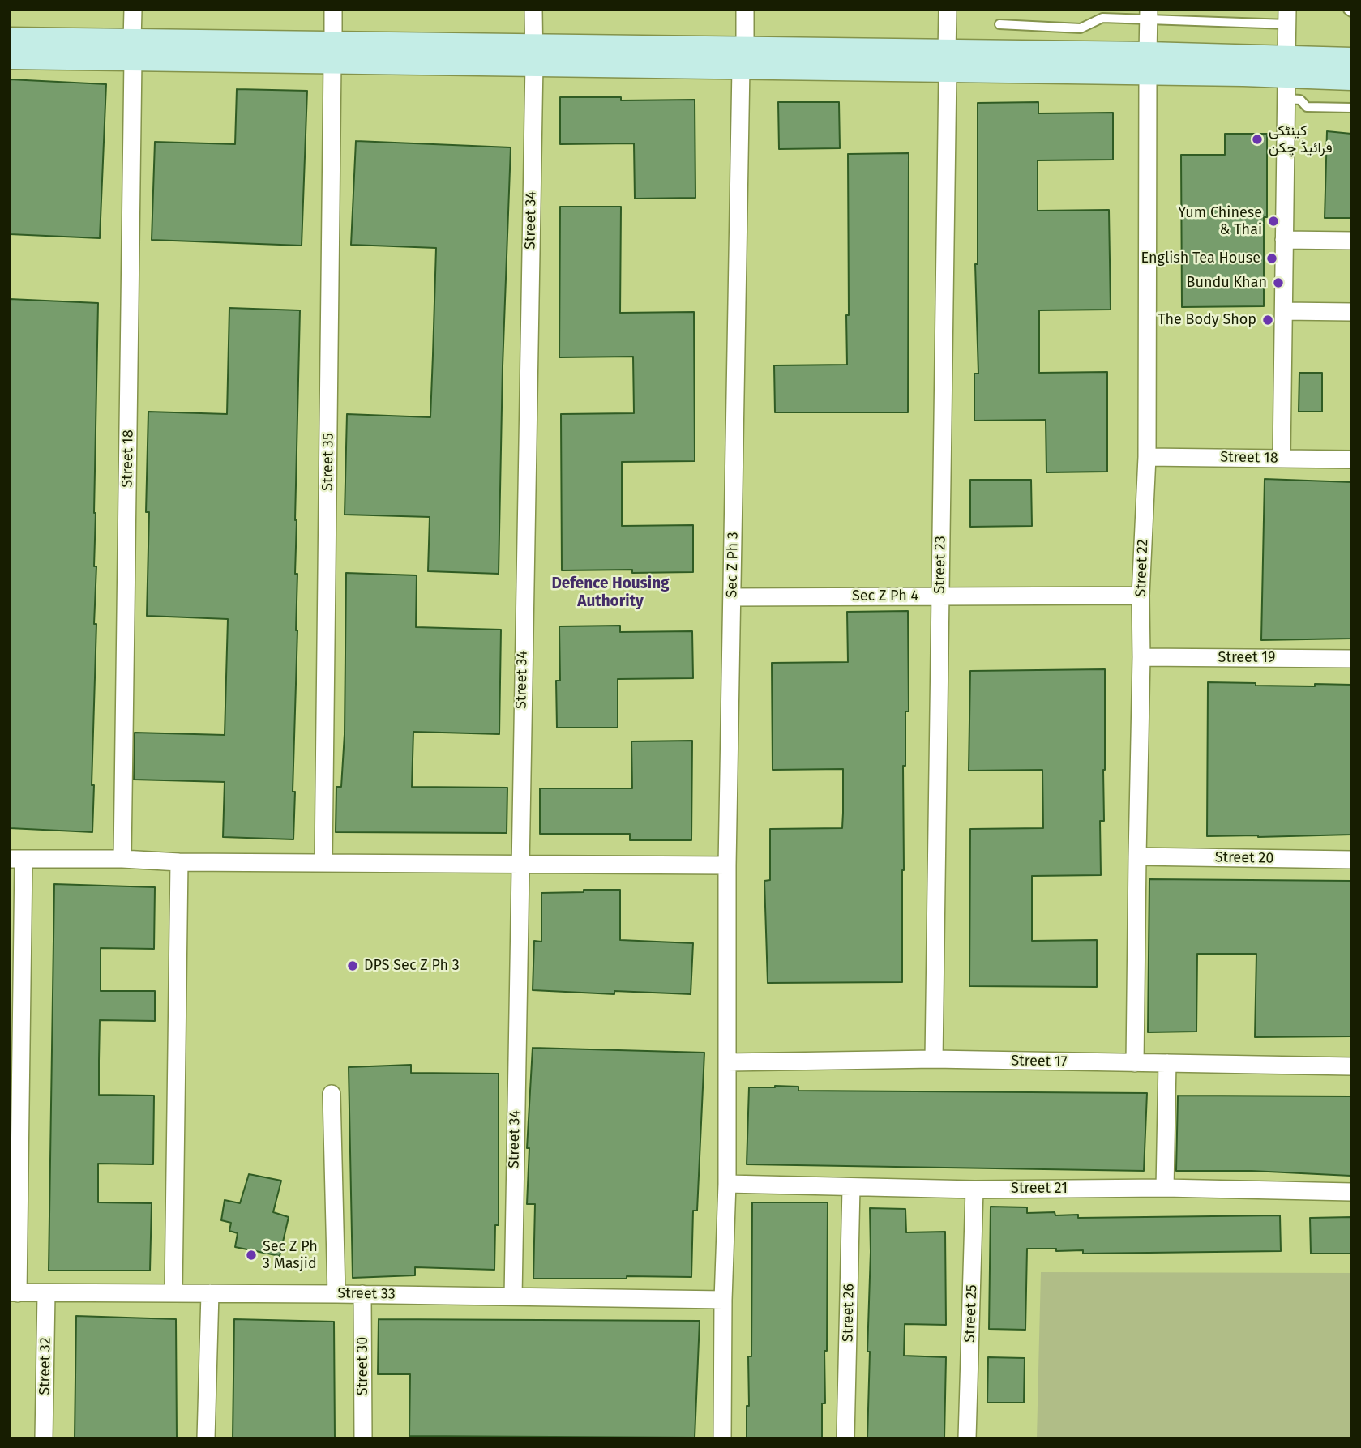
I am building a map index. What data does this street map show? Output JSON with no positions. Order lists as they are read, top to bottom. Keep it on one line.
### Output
{"streets":{"street":["Street 34","Street 18","Street 35","Sec Z Ph 3","Street 23","Street 22","Sec Z Ph 4","Street 19","Street 20","Street 17","Street 21","Street 33","Street 26","Street 25","Street 32","Street 30"]},"crossings":[["Street 34","Street 33"],["Street 18","Street 22"],["Sec Z Ph 3","Sec Z Ph 4"],["Sec Z Ph 3","Street 17"],["Sec Z Ph 3","Street 21"],["Sec Z Ph 3","Street 33"],["Street 23","Sec Z Ph 4"],["Street 23","Street 17"],["Street 22","Sec Z Ph 4"],["Street 22","Street 19"],["Street 22","Street 20"],["Street 22","Street 17"],["Street 21","Street 26"],["Street 21","Street 25"],["Street 33","Street 32"],["Street 33","Street 30"]],"districts":["Defence Housing Authority"],"places":["کینٹکی فرائیڈ چکن","Yum Chinese & Thai","English Tea House","Bundu Khan","The Body Shop","DPS Sec Z Ph 3","Sec Z Ph 3 Masjid"]}
